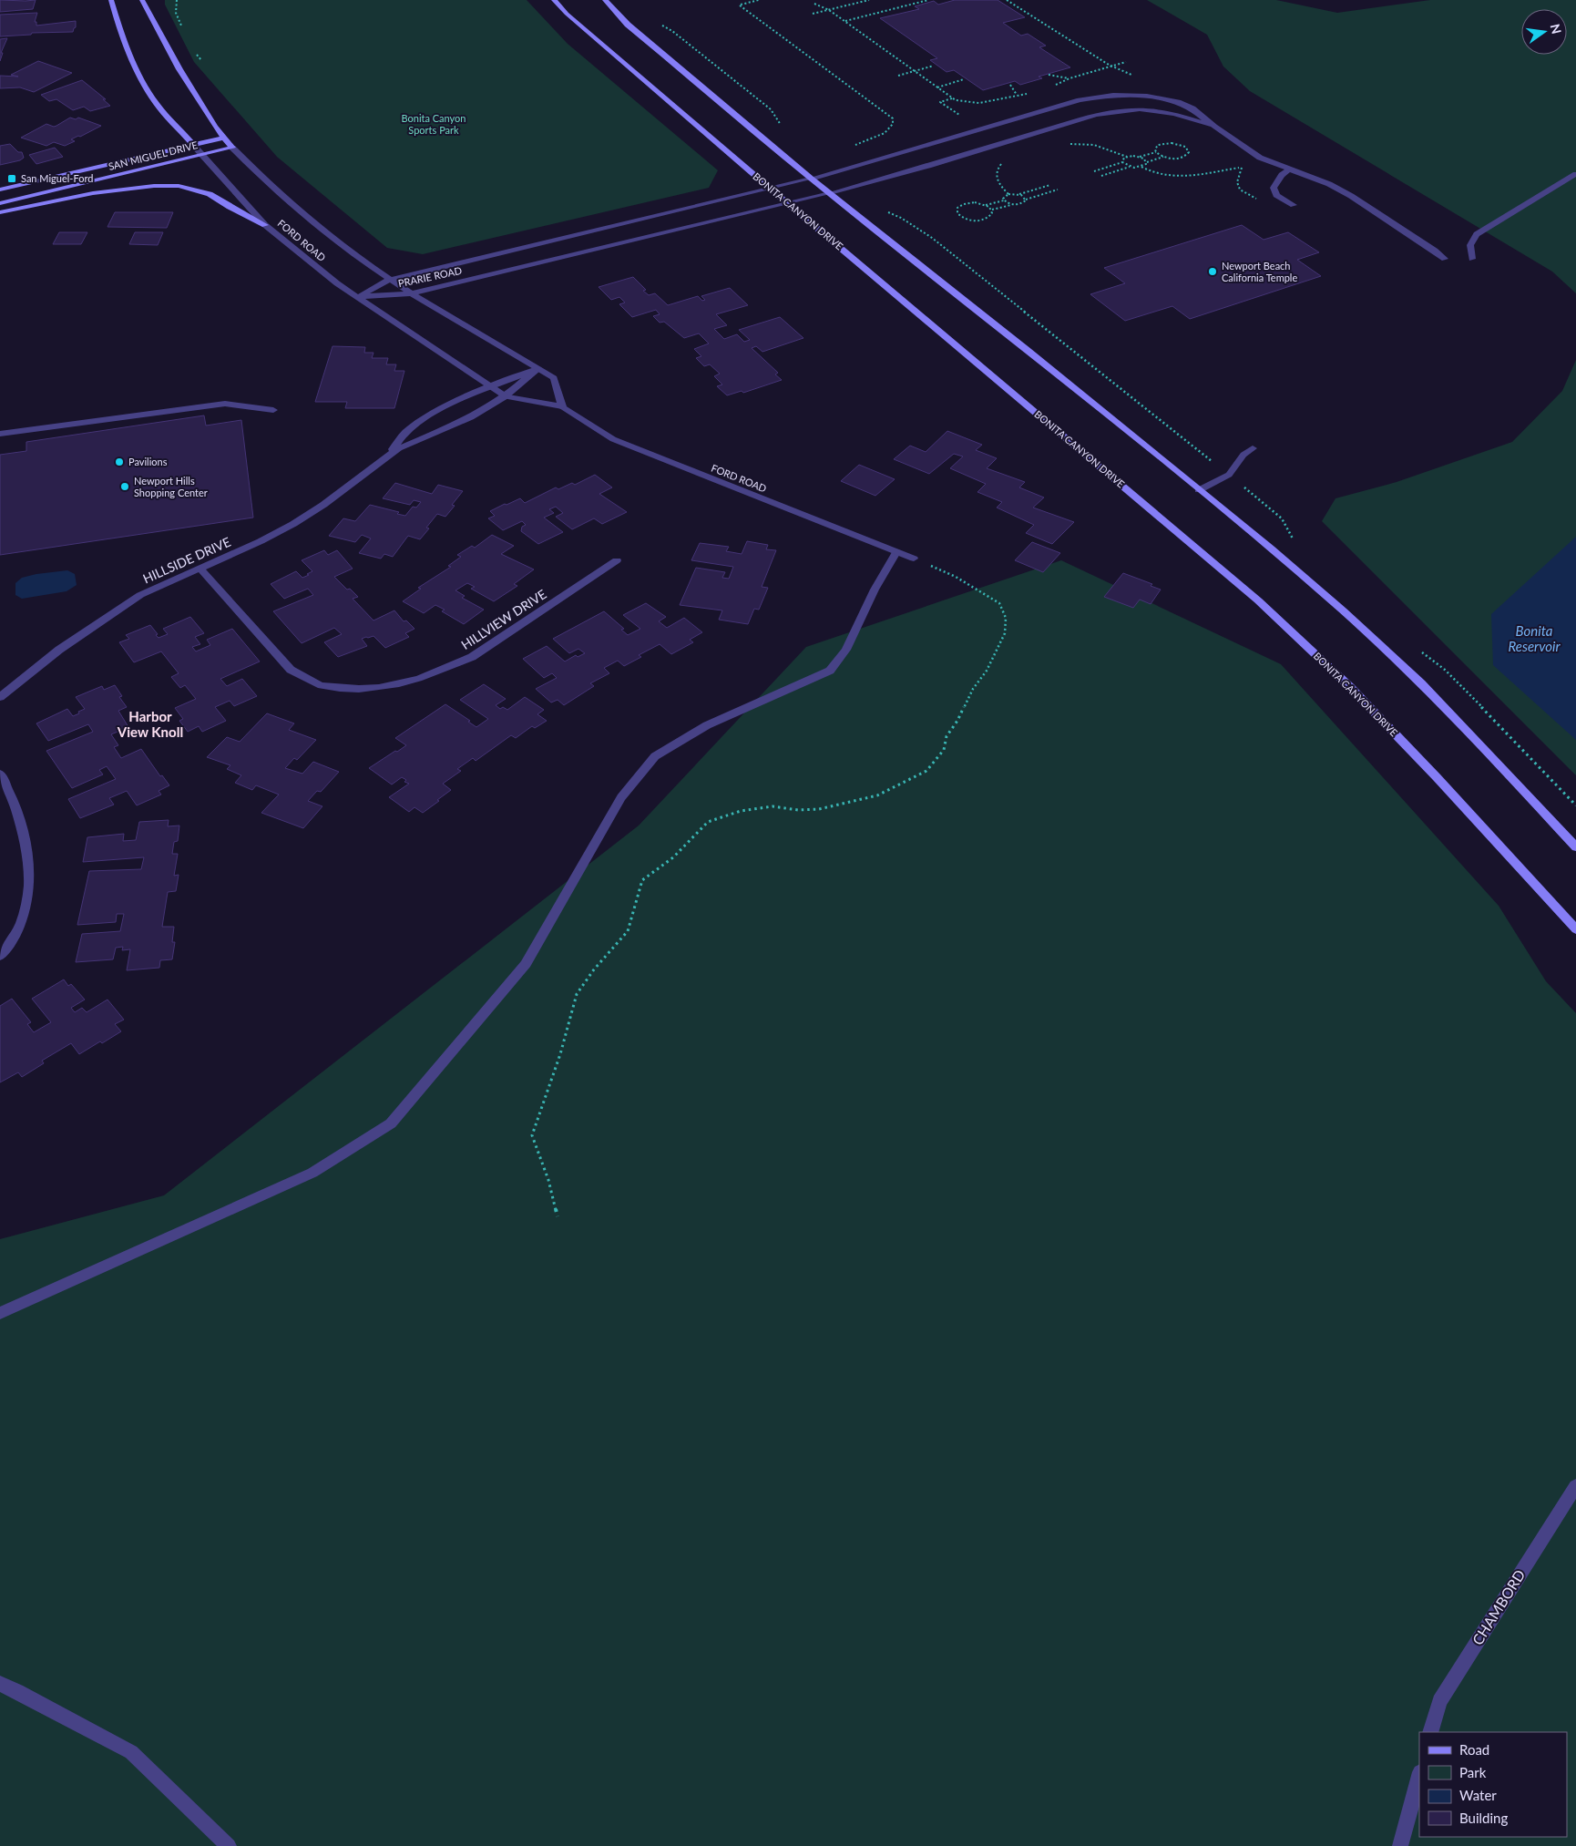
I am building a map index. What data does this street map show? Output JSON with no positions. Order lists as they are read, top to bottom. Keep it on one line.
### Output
{"streets":{"main road":["SAN MIGUEL DRIVE","BONITA CANYON DRIVE","FORD ROAD"],"street":["PRARIE ROAD","HILLSIDE DRIVE","HILLVIEW DRIVE","CHAMBORD"]},"crossings":[["SAN MIGUEL DRIVE","FORD ROAD"],["BONITA CANYON DRIVE","PRARIE ROAD"],["FORD ROAD","PRARIE ROAD"],["FORD ROAD","HILLSIDE DRIVE"],["HILLSIDE DRIVE","HILLVIEW DRIVE"]],"districts":["Harbor View Knoll"],"water":["Bonita Reservoir"],"parks":["Bonita Canyon Sports Park"],"places":{"transit":["San Miguel-Ford"],"other":["Newport Beach California Temple","Pavilions","Newport Hills Shopping Center"]},"legend":["Road","Park","Water","Building"],"north":"right"}
